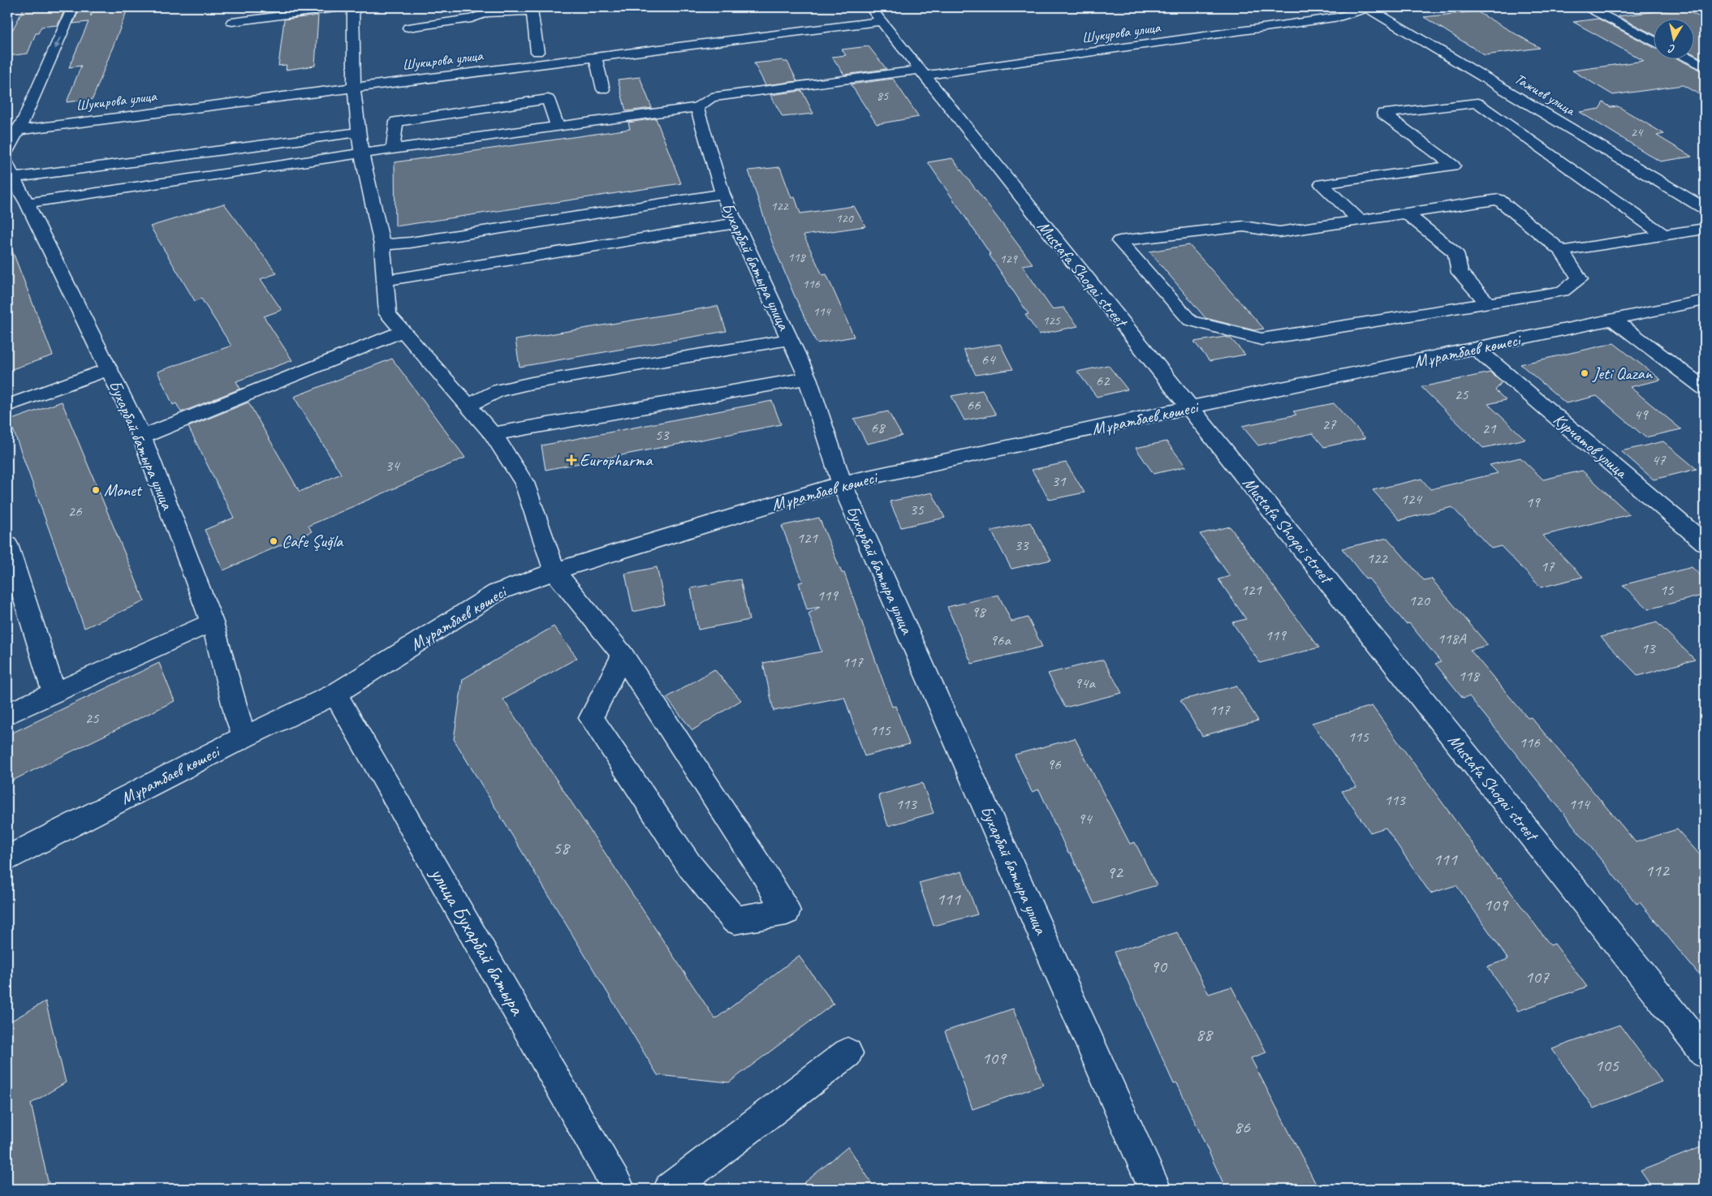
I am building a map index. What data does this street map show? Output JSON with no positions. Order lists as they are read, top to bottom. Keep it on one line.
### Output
{"streets":{"street":["Шукурова улица","Шукирова улица","Тажиев улица","Бухарбай батыра улица","Mustafa Shoqai street","Мұратбаев көшесі","Курчатов улица","улица Бухарбай батыра"]},"crossings":[["Шукурова улица","Тажиев улица"],["Шукурова улица","Mustafa Shoqai street"],["Шукирова улица","Mustafa Shoqai street"],["Бухарбай батыра улица","Мұратбаев көшесі"],["Mustafa Shoqai street","Мұратбаев көшесі"],["Мұратбаев көшесі","Курчатов улица"],["Мұратбаев көшесі","улица Бухарбай батыра"]],"places":{"other":["Jeti Qazan","Monet","Cafe Şuğla"],"health":["Europharma"]},"house_numbers":["85","24","122","120","118","129","116","114","125","64","62","25","66","49","27","68","21","53","47","34","31","124","19","35","26","121","33","122","17","121","15","119","120","98","119","118А","96а","13","117","118","94а","117","25","115","115","116","96","113","113","114","94","58","111","112","92","111","109","90","107","88","109","105","86"],"north":"bottom"}
